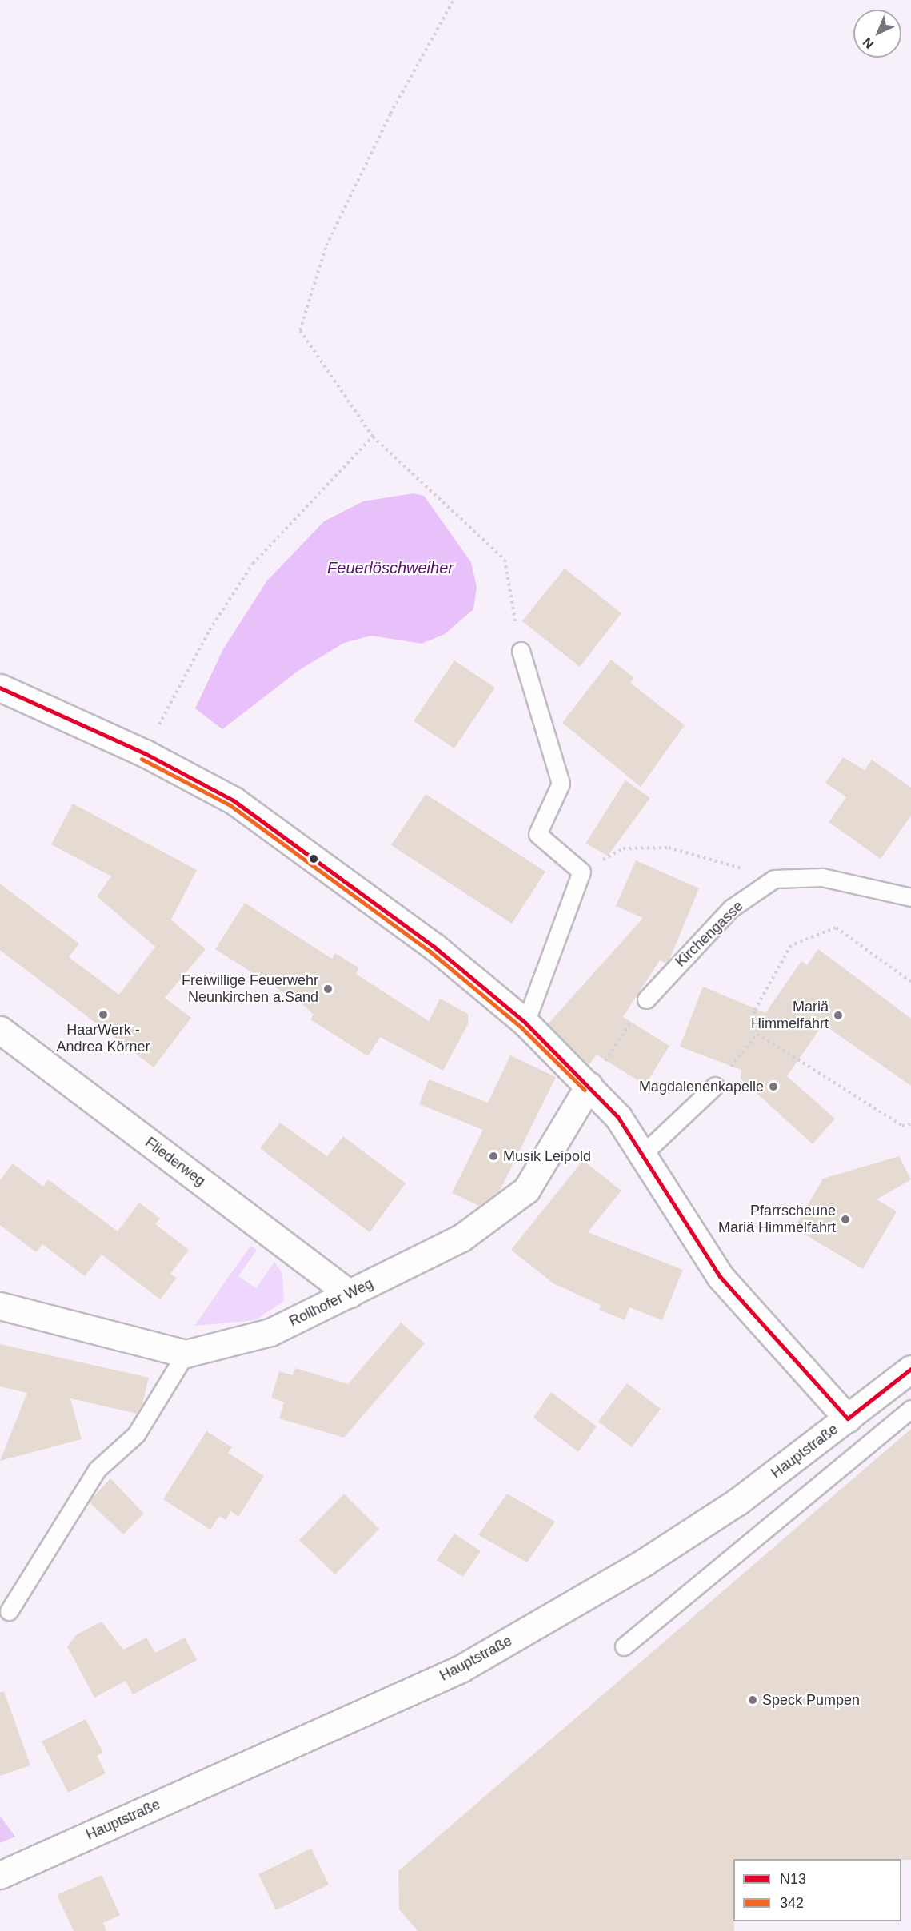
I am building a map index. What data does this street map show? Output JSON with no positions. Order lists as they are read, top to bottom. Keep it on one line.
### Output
{"streets":{"street":["Fliederweg","Rollhofer Weg","Hauptstraße"],"lane":["Kirchengasse"]},"crossings":[["Fliederweg","Rollhofer Weg"]],"water":["Feuerlöschweiher"],"places":["Freiwillige Feuerwehr Neunkirchen a.Sand","HaarWerk - Andrea Körner","Mariä Himmelfahrt","Magdalenenkapelle","Musik Leipold","Pfarrscheune Mariä Himmelfahrt","Speck Pumpen"],"lines":["transit line N13","transit line 342"],"legend":["N13","342"],"north":"bottom left"}
